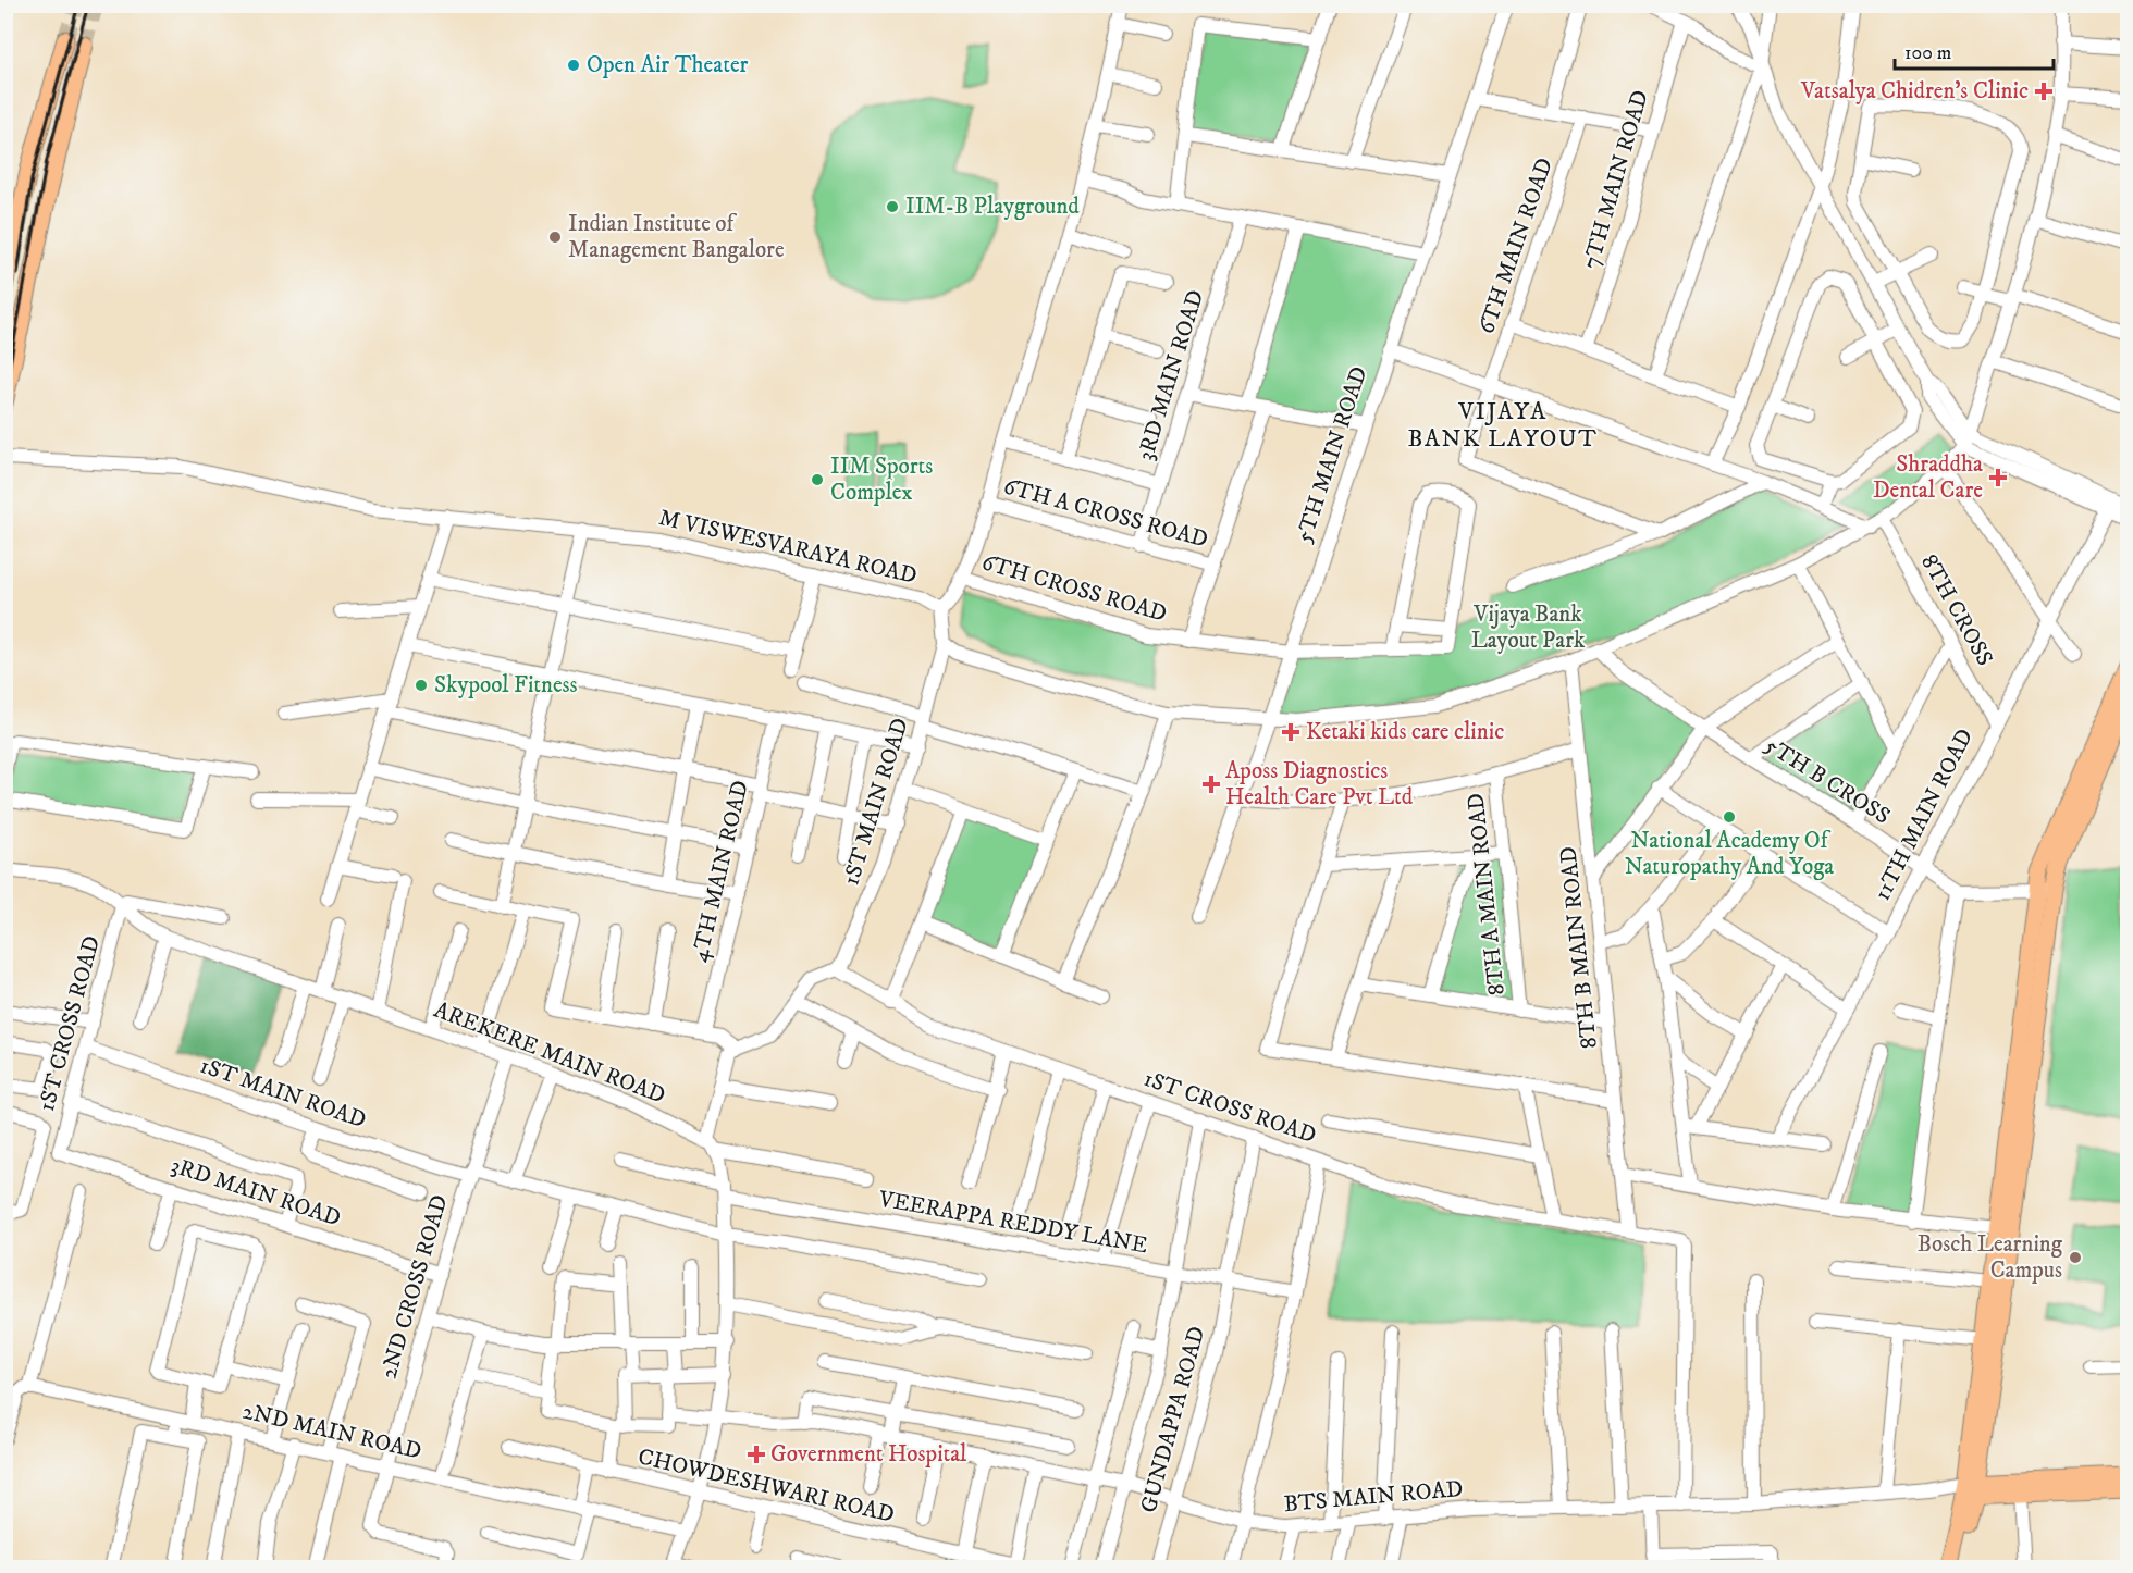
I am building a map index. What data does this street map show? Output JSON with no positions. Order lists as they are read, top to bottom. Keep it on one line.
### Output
{"streets":{"street":["7TH MAIN ROAD","6TH MAIN ROAD","3RD MAIN ROAD","5TH MAIN ROAD","6TH A CROSS ROAD","M VISWESVARAYA ROAD","6TH CROSS ROAD","8TH CROSS","5TH B CROSS","1ST MAIN ROAD","11TH MAIN ROAD","4TH MAIN ROAD","8TH A MAIN ROAD","8TH B MAIN ROAD","1ST CROSS ROAD","AREKERE MAIN ROAD","VEERAPPA REDDY LANE","2ND CROSS ROAD","GUNDAPPA ROAD","2ND MAIN ROAD","CHOWDESHWARI ROAD","BTS MAIN ROAD"]},"crossings":[["3RD MAIN ROAD","6TH A CROSS ROAD"],["3RD MAIN ROAD","1ST CROSS ROAD"],["3RD MAIN ROAD","2ND CROSS ROAD"],["5TH MAIN ROAD","6TH CROSS ROAD"],["M VISWESVARAYA ROAD","1ST MAIN ROAD"],["8TH CROSS","11TH MAIN ROAD"],["5TH B CROSS","11TH MAIN ROAD"],["1ST MAIN ROAD","1ST CROSS ROAD"],["1ST MAIN ROAD","2ND CROSS ROAD"],["8TH B MAIN ROAD","1ST CROSS ROAD"],["1ST CROSS ROAD","AREKERE MAIN ROAD"],["1ST CROSS ROAD","GUNDAPPA ROAD"],["1ST CROSS ROAD","BTS MAIN ROAD"],["AREKERE MAIN ROAD","2ND CROSS ROAD"],["VEERAPPA REDDY LANE","GUNDAPPA ROAD"],["2ND CROSS ROAD","2ND MAIN ROAD"],["GUNDAPPA ROAD","BTS MAIN ROAD"]],"districts":["VIJAYA BANK LAYOUT"],"parks":["Vijaya Bank Layout Park"],"places":{"other":["Open Air Theater","IIM-B Playground","Indian Institute of Management Bangalore","IIM Sports Complex","Skypool Fitness","National Academy Of Naturopathy And Yoga","Bosch Learning Campus"],"health":["Vatsalya Chidren's Clinic","Shraddha Dental Care","Ketaki kids care clinic","Aposs Diagnostics Health Care Pvt Ltd","Government Hospital"]},"scale_bar":"100 m"}
